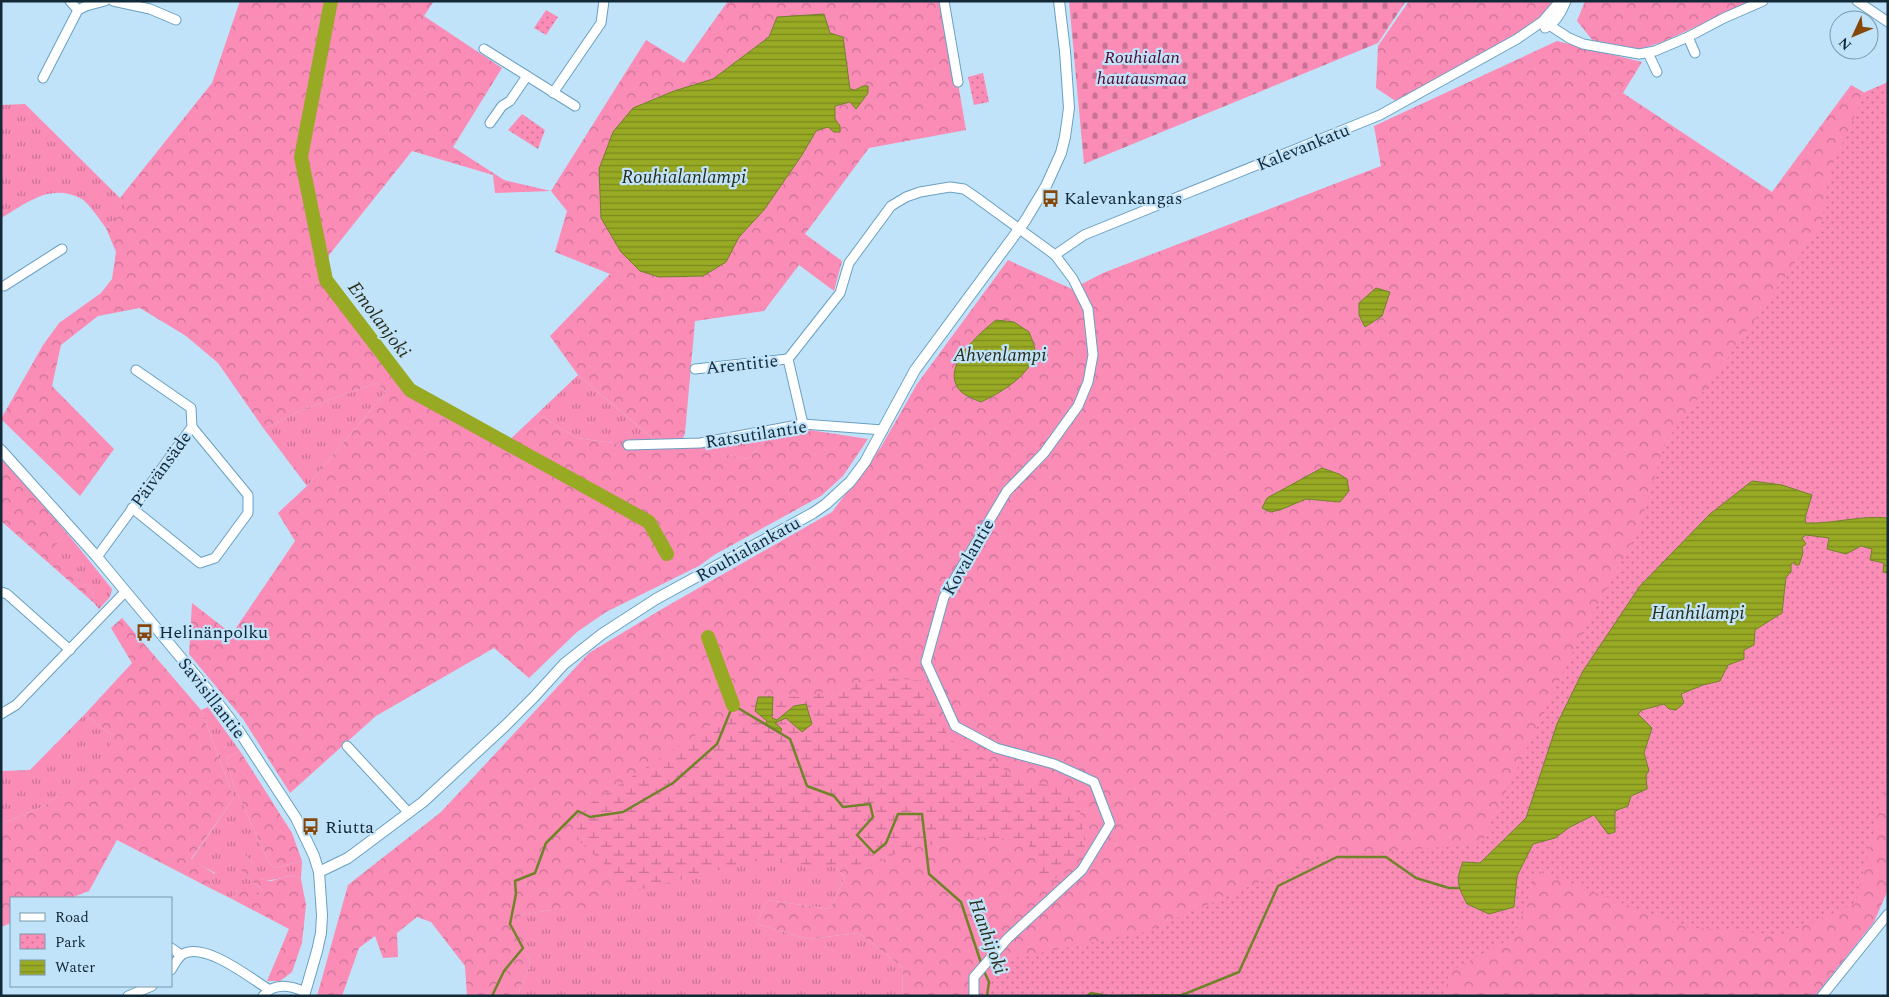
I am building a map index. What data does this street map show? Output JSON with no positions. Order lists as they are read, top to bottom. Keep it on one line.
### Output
{"streets":{"street":["Kalevankatu","Arentitie","Ratsutilantie","Päivänsäde","Rouhialankatu","Kovalantie","Savisillantie"]},"crossings":[["Kalevankatu","Kovalantie"],["Arentitie","Kovalantie"],["Ratsutilantie","Rouhialankatu"],["Päivänsäde","Savisillantie"],["Rouhialankatu","Kovalantie"],["Rouhialankatu","Savisillantie"]],"water":["Rouhialanlampi","Emolanjoki","Ahvenlampi","Hanhilampi","Hanhijoki"],"parks":["Rouhialan hautausmaa"],"places":{"bus stop":["Kalevankangas","Helinänpolku","Riutta"]},"legend":["Road","Park","Water"],"north":"bottom left"}
